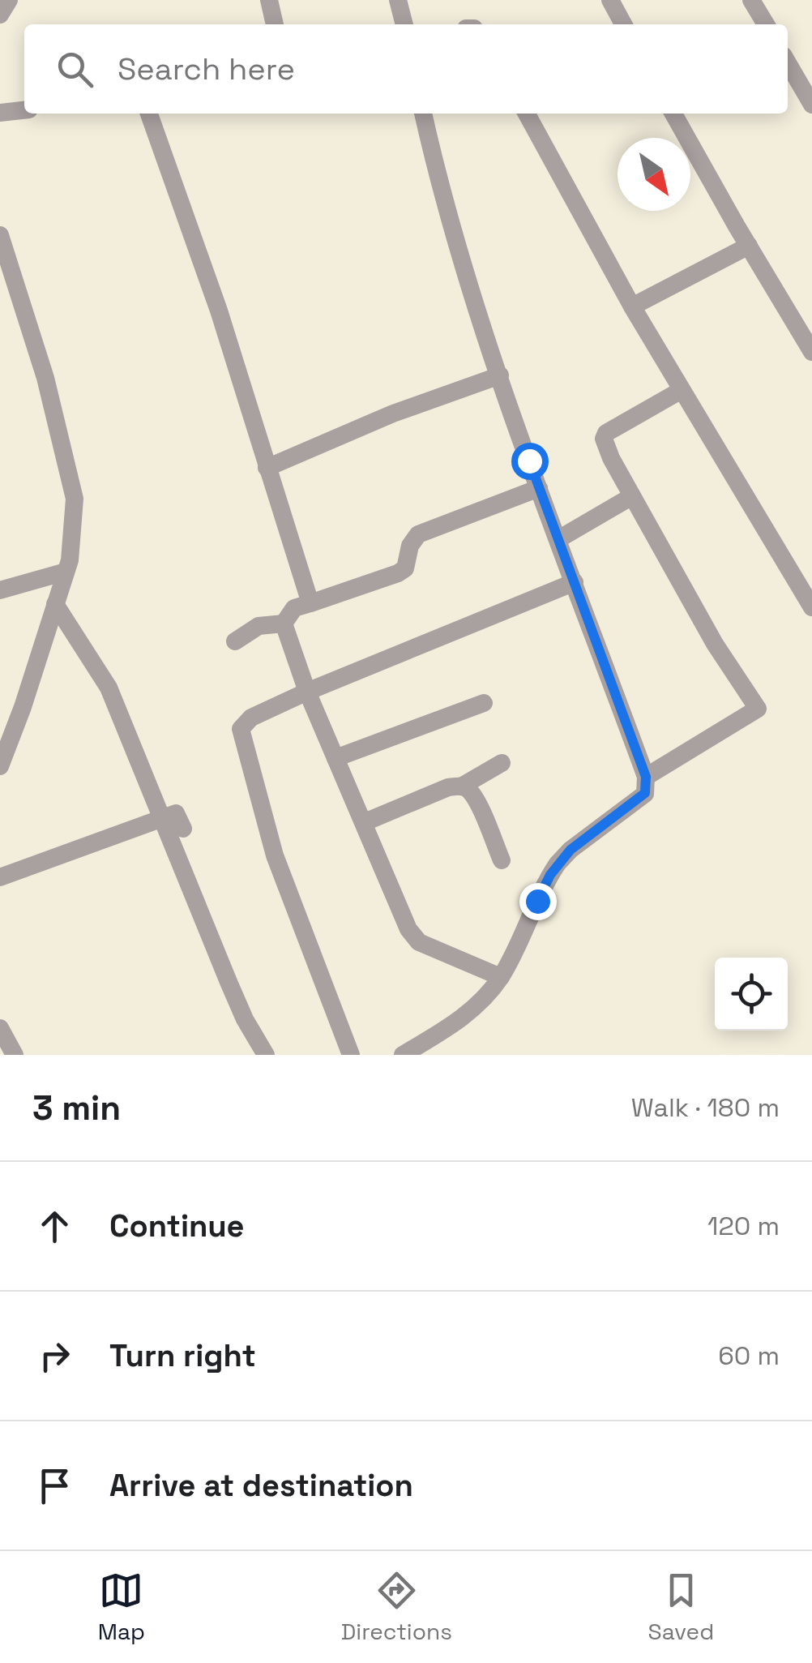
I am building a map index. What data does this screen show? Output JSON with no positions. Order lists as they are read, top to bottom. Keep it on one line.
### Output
{"north":"bottom right","page":{"search":"Search here","heading":["3 min","Walk · 180 m"],"list":[["Continue","120 m"],["Turn right","60 m"],"Arrive at destination"],"nav":["Map","Directions","Saved"]}}
